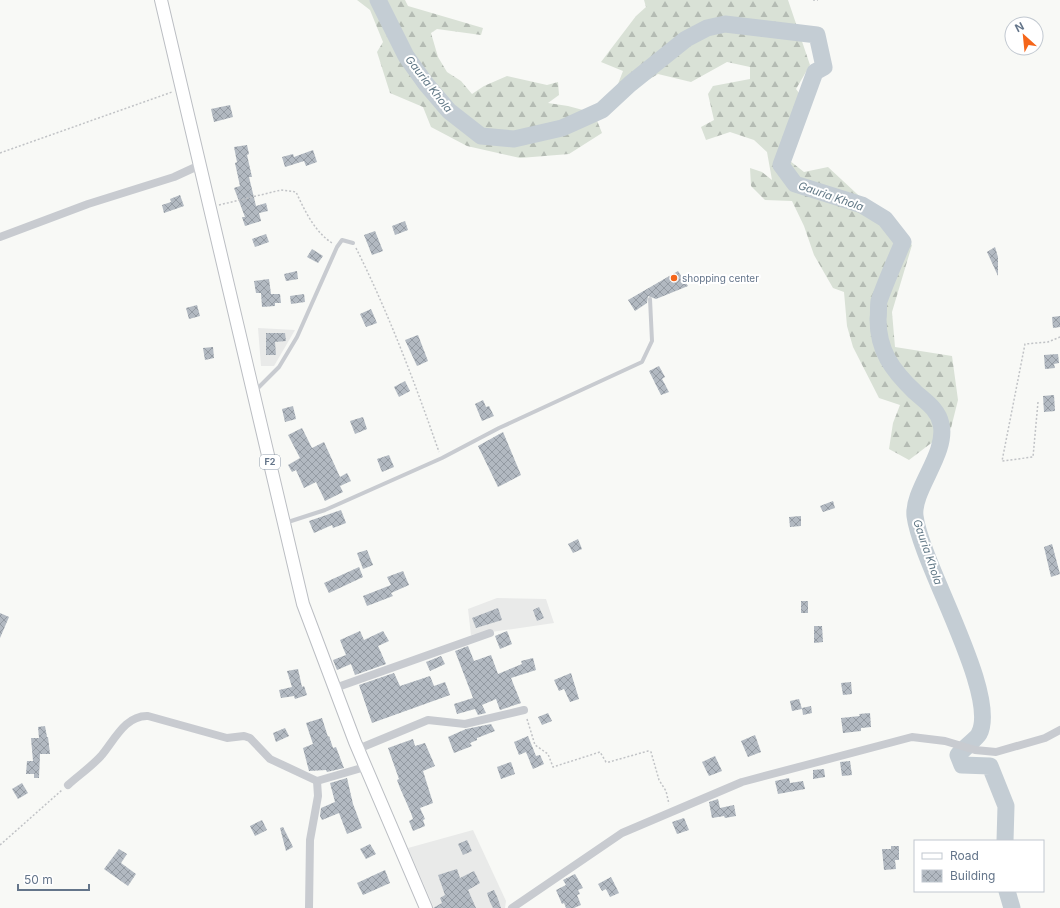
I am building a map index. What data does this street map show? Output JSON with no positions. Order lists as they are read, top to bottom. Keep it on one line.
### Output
{"streets":{"main road":["F2"]},"water":["Gauria Khola"],"places":["shopping center"],"legend":["Road","Building"],"scale_bar":"50 m","north":"top left"}
